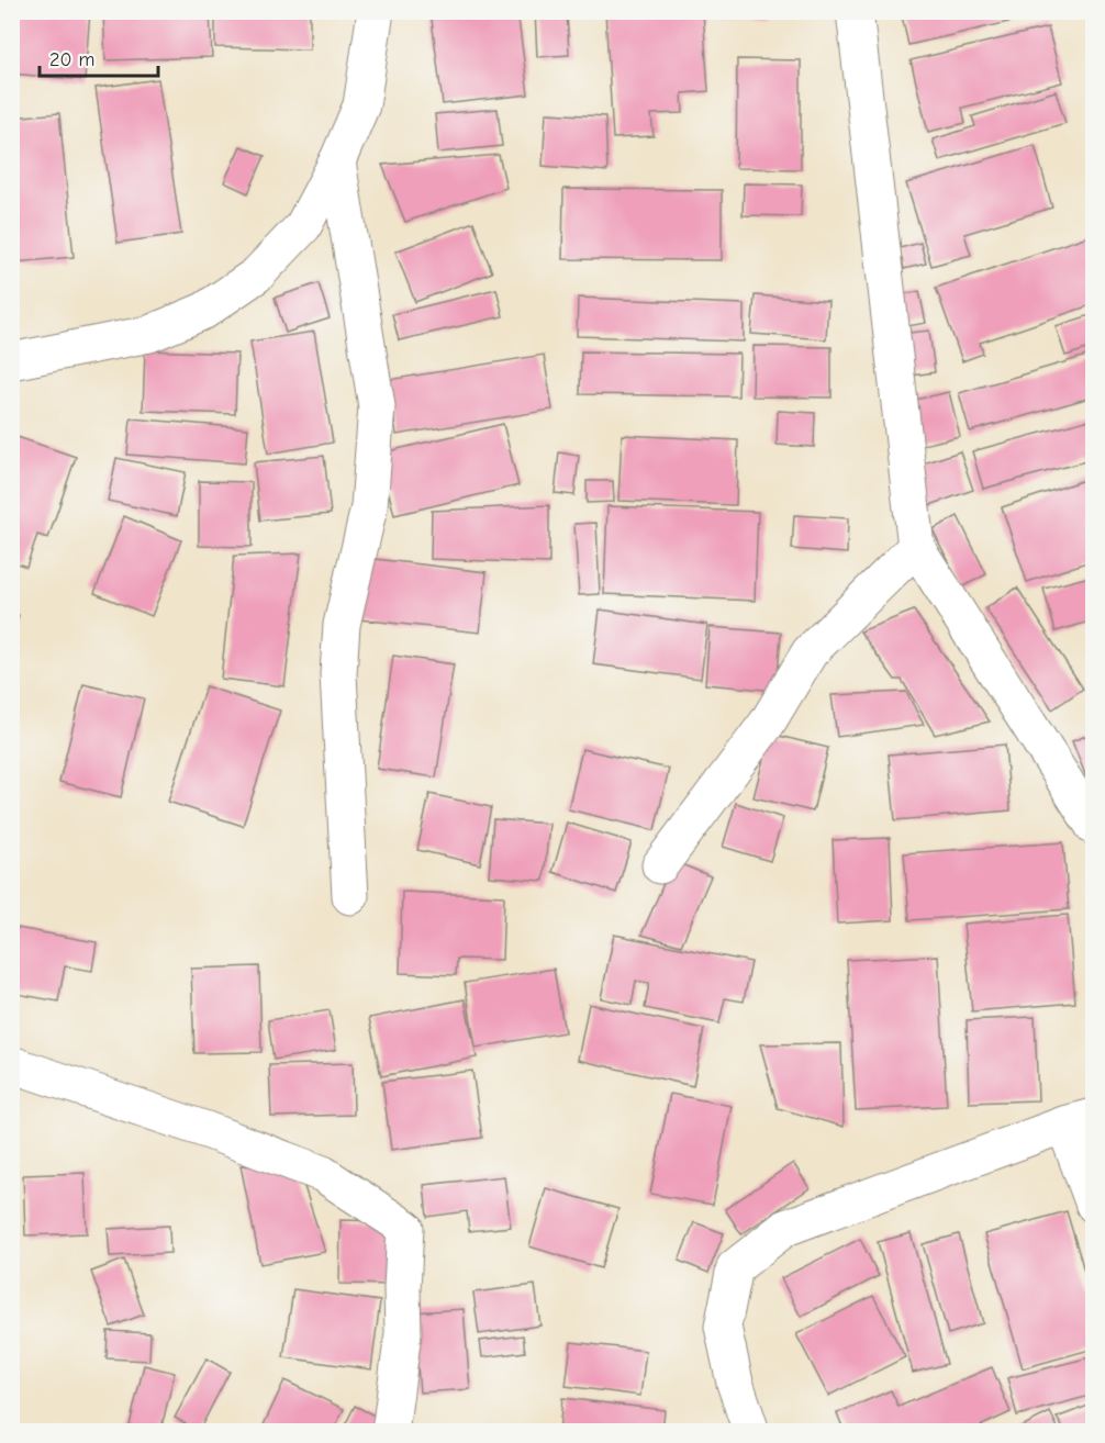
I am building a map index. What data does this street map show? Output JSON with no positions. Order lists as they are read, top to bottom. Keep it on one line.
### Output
{"scale_bar":"20 m"}
